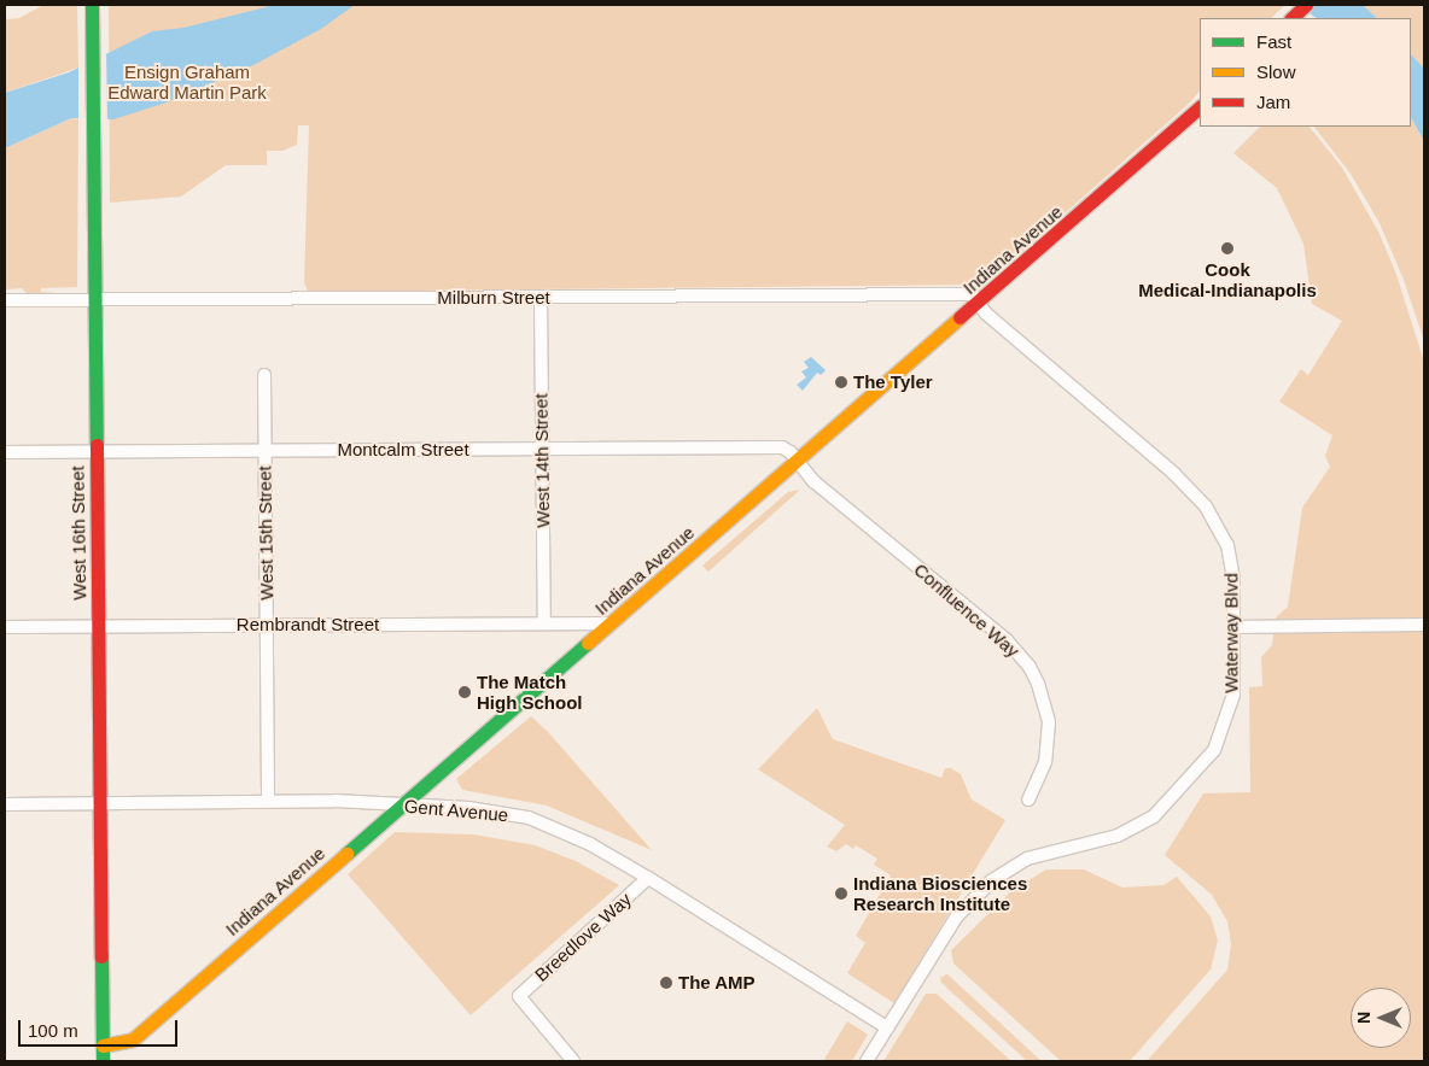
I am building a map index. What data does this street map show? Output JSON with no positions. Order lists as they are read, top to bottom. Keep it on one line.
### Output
{"streets":{"main road":["Indiana Avenue","West 16th Street"],"street":["Milburn Street","Montcalm Street","West 14th Street","West 15th Street","Confluence Way","Rembrandt Street","Waterway Blvd","Gent Avenue","Breedlove Way"]},"crossings":[["Indiana Avenue","Milburn Street"],["Indiana Avenue","Montcalm Street"],["Indiana Avenue","West 16th Street"],["Indiana Avenue","Confluence Way"],["Indiana Avenue","Rembrandt Street"],["Indiana Avenue","Waterway Blvd"],["Indiana Avenue","Gent Avenue"],["Milburn Street","West 14th Street"],["Milburn Street","West 16th Street"],["Milburn Street","Waterway Blvd"],["Montcalm Street","West 14th Street"],["Montcalm Street","West 16th Street"],["Montcalm Street","West 15th Street"],["Montcalm Street","Confluence Way"],["West 14th Street","Rembrandt Street"],["West 16th Street","Rembrandt Street"],["West 16th Street","Gent Avenue"],["West 15th Street","Rembrandt Street"],["West 15th Street","Gent Avenue"],["Waterway Blvd","Gent Avenue"],["Gent Avenue","Breedlove Way"]],"parks":["Ensign Graham Edward Martin Park"],"places":["Cook Medical-Indianapolis","The Tyler","The Match High School","Indiana Biosciences Research Institute","The AMP"],"legend":["Fast","Slow","Jam"],"scale_bar":"100 m","north":"left"}
